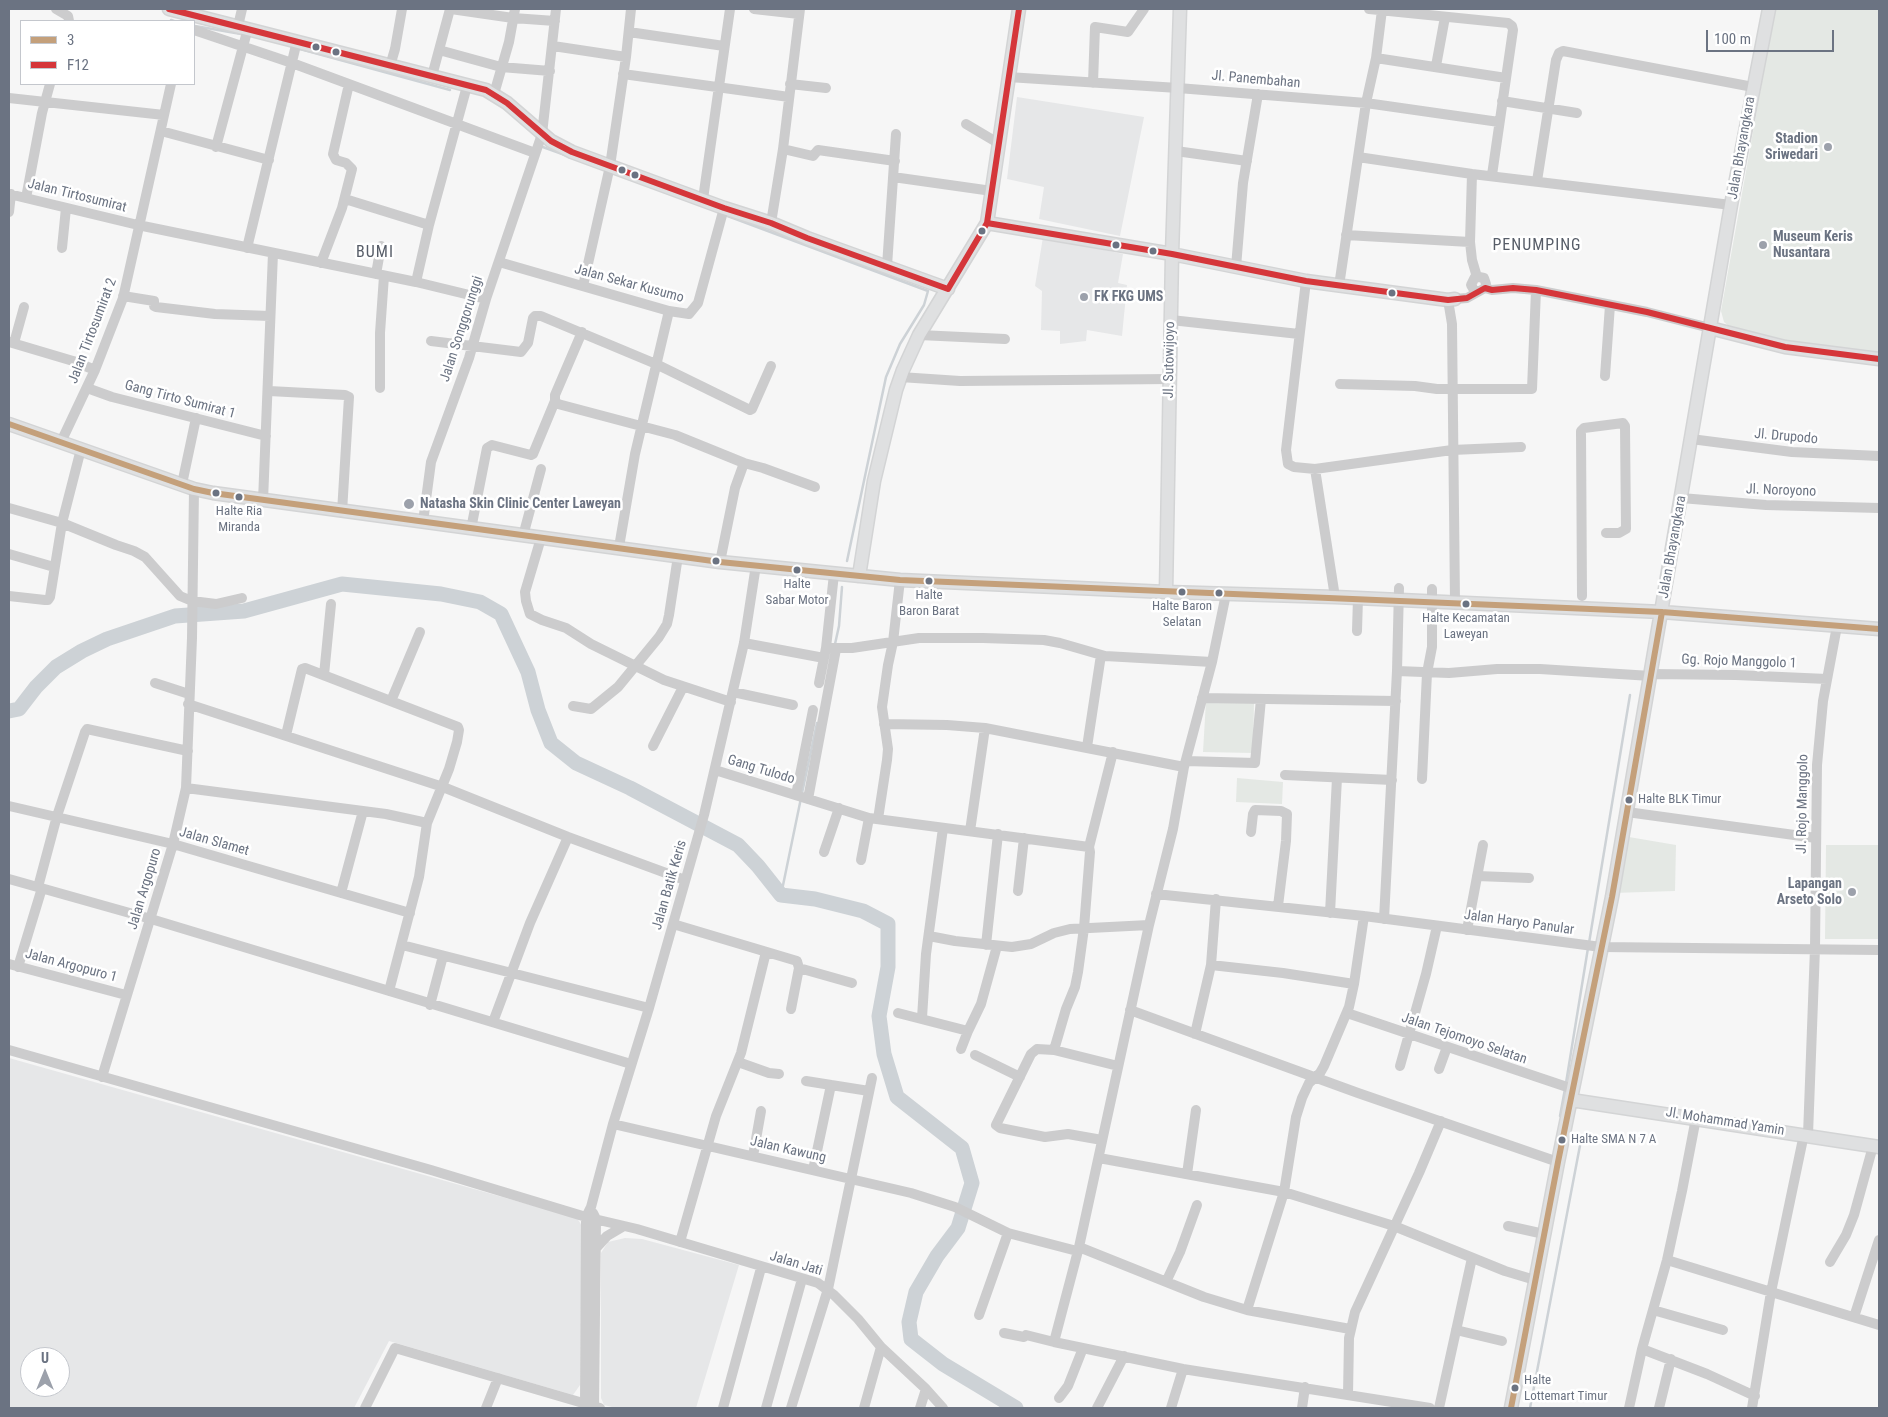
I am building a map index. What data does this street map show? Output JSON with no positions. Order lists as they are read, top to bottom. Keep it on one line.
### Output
{"streets":{"main road":["Jalan Bhayangkara","Jl. Sutowijoyo","Jl. Mohammad Yamin"],"street":["Jl. Panembahan","Jalan Tirtosumirat","Jalan Sekar Kusumo","Jalan Songgorunggi","Jalan Tirtosumirat 2","Gang Tirto Sumirat 1","Jl. Drupodo","Jl. Noroyono","Gg. Rojo Manggolo 1","Gang Tulodo","Jl. Rojo Manggolo","Jalan Slamet","Jalan Batik Keris","Jalan Argopuro","Jalan Haryo Panular","Jalan Argopuro 1","Jalan Tejomoyo Selatan","Jalan Kawung","Jalan Jati"]},"crossings":[["Jl. Panembahan","Jl. Sutowijoyo"],["Jalan Bhayangkara","Jl. Drupodo"],["Jalan Bhayangkara","Jl. Noroyono"],["Jalan Bhayangkara","Gg. Rojo Manggolo 1"],["Jalan Bhayangkara","Jalan Haryo Panular"],["Jalan Bhayangkara","Jalan Tejomoyo Selatan"],["Jalan Bhayangkara","Jl. Mohammad Yamin"],["Jalan Tirtosumirat","Jalan Songgorunggi"],["Jalan Tirtosumirat","Jalan Tirtosumirat 2"],["Jalan Sekar Kusumo","Jalan Songgorunggi"],["Jalan Tirtosumirat 2","Gang Tirto Sumirat 1"],["Gg. Rojo Manggolo 1","Jl. Rojo Manggolo"],["Gang Tulodo","Jalan Batik Keris"],["Jl. Rojo Manggolo","Jalan Haryo Panular"],["Jl. Rojo Manggolo","Jl. Mohammad Yamin"],["Jalan Slamet","Jalan Argopuro"],["Jalan Batik Keris","Jalan Kawung"],["Jalan Batik Keris","Jalan Jati"],["Jalan Argopuro","Jalan Argopuro 1"],["Jalan Argopuro","Jalan Jati"],["Jalan Tejomoyo Selatan","Jl. Mohammad Yamin"]],"districts":["PENUMPING","BUMI"],"places":["Stadion Sriwedari","Museum Keris Nusantara","FK FKG UMS","Halte Ria Miranda","Natasha Skin Clinic Center Laweyan","Halte Sabar Motor","Halte Baron Barat","Halte Baron Selatan","Halte Kecamatan Laweyan","Halte BLK Timur","Lapangan Arseto Solo","Halte SMA N 7 A","Halte Lottemart Timur"],"lines":["transit line F12","transit line 3"],"legend":["3","F12"],"scale_bar":"100 m","north":"top"}
